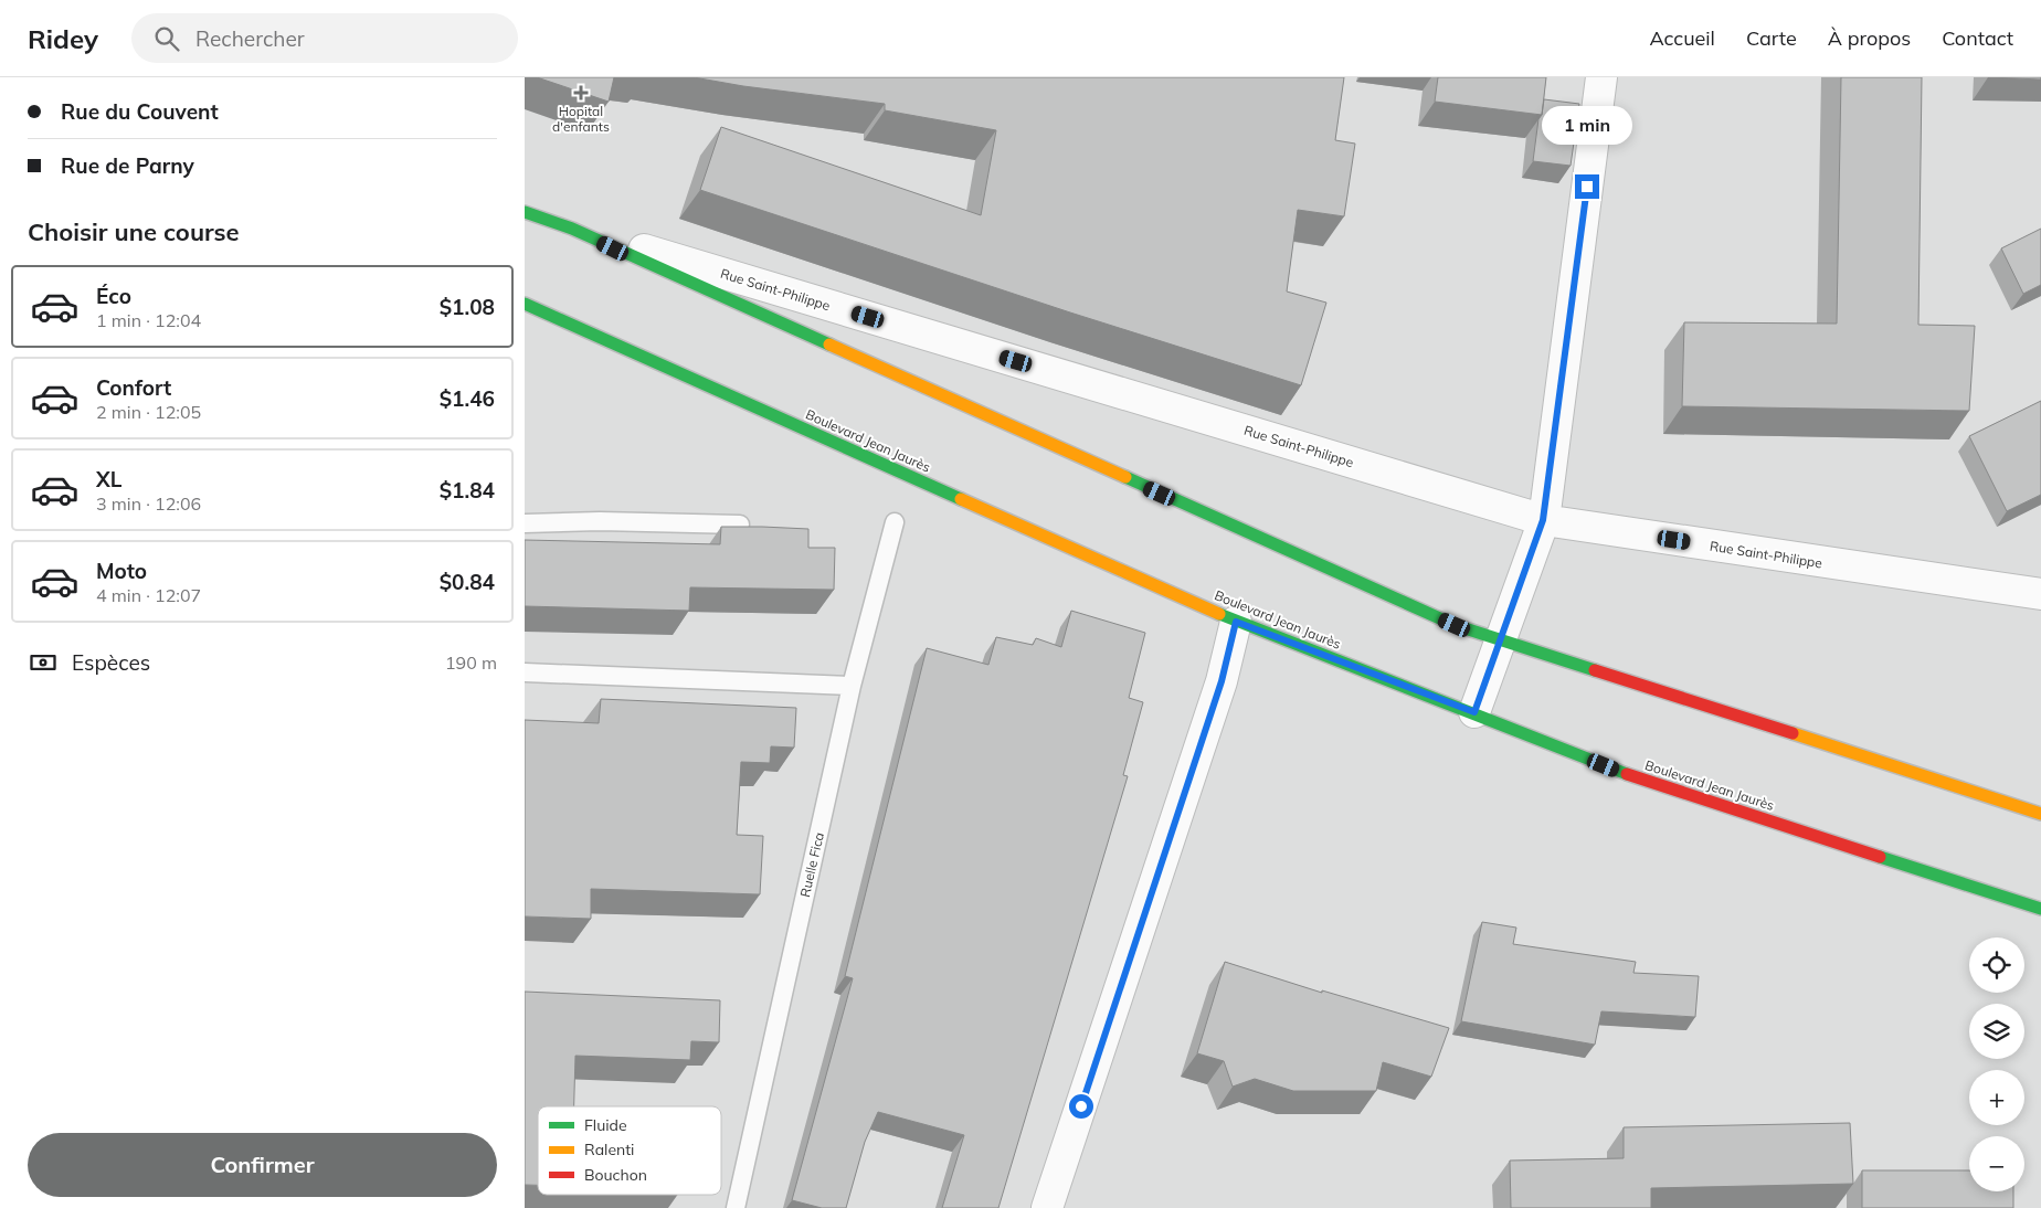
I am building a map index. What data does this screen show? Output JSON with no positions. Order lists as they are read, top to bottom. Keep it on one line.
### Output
{"streets":{"main road":["Boulevard Jean Jaurès"],"street":["Rue Saint-Philippe"],"lane":["Ruelle Fica"]},"places":{"health":["Hopital d'enfants"]},"legend":["Fluide","Ralenti","Bouchon"],"page":{"header":"Ridey","search":"Rechercher","nav":["Accueil","Carte","À propos","Contact"],"banner":["Rue du Couvent","Rue de Parny"],"bubble":"1 min","heading":"Choisir une course","list":[{"name":"Éco","note":"1 min · 12:04","value":"$1.08"},{"name":"Confort","note":"2 min · 12:05","value":"$1.46"},{"name":"XL","note":"3 min · 12:06","value":"$1.84"},{"name":"Moto","note":"4 min · 12:07","value":"$0.84"}],"pay":["Espèces","190 m"],"map_buttons":["+","−"],"buttons":"Confirmer"}}
